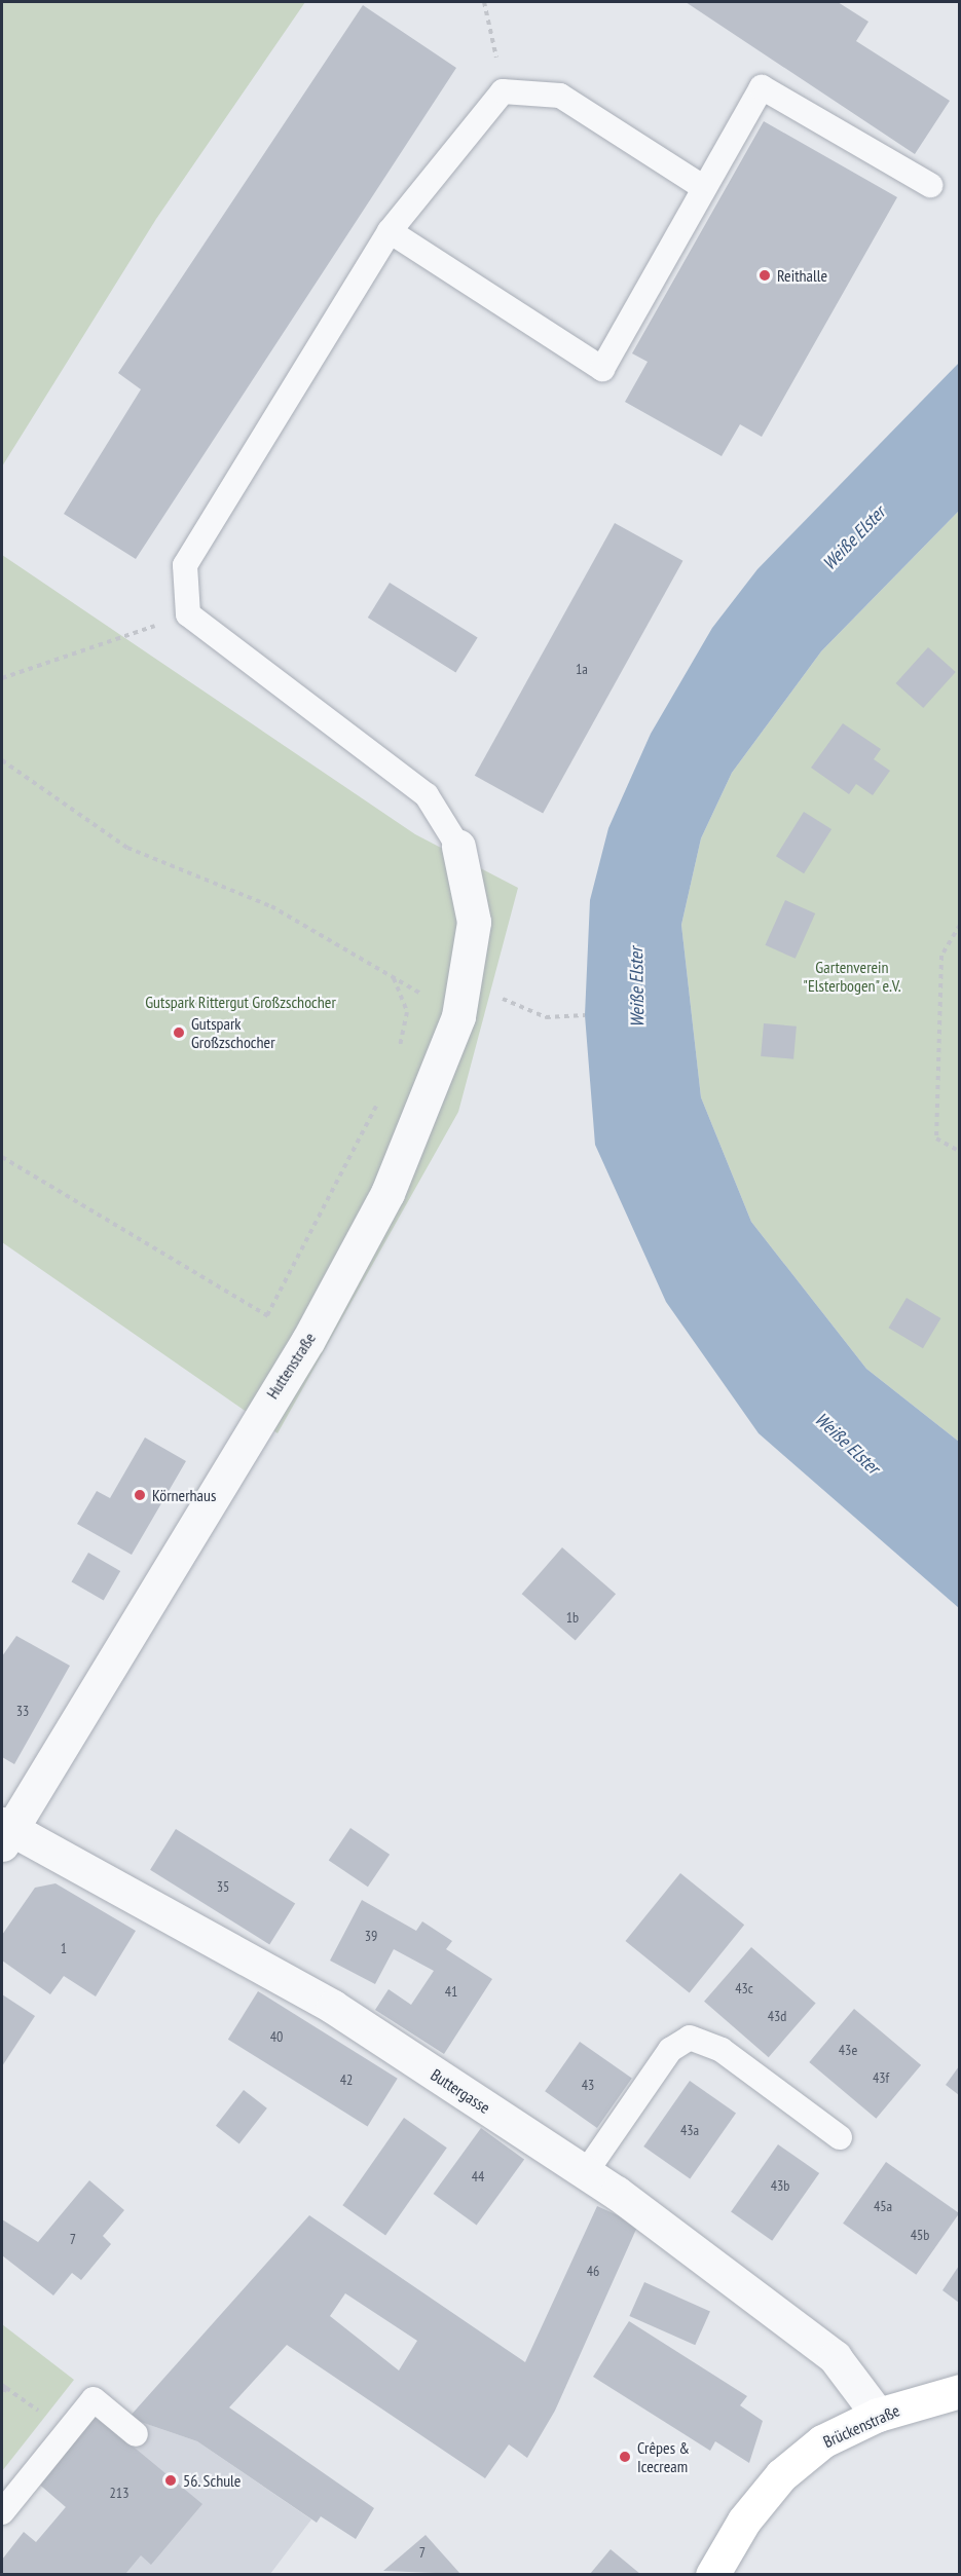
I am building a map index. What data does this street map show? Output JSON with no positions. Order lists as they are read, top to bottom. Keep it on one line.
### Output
{"streets":{"main road":["Brückenstraße"],"street":["Huttenstraße","Buttergasse"]},"crossings":[["Huttenstraße","Buttergasse"],["Buttergasse","Brückenstraße"]],"water":["Weiße Elster"],"parks":["Gartenverein \"Elsterbogen\" e.V.","Gutspark Rittergut Großzschocher"],"places":["Reithalle","Gutspark Großzschocher","Körnerhaus","Crêpes & Icecream","56. Schule"],"house_numbers":["1a","1b","33","35","39","1","43c","41","43d","40","43e","43f","42","43","43a","44","43b","45a","45b","7","46","213","7"]}
